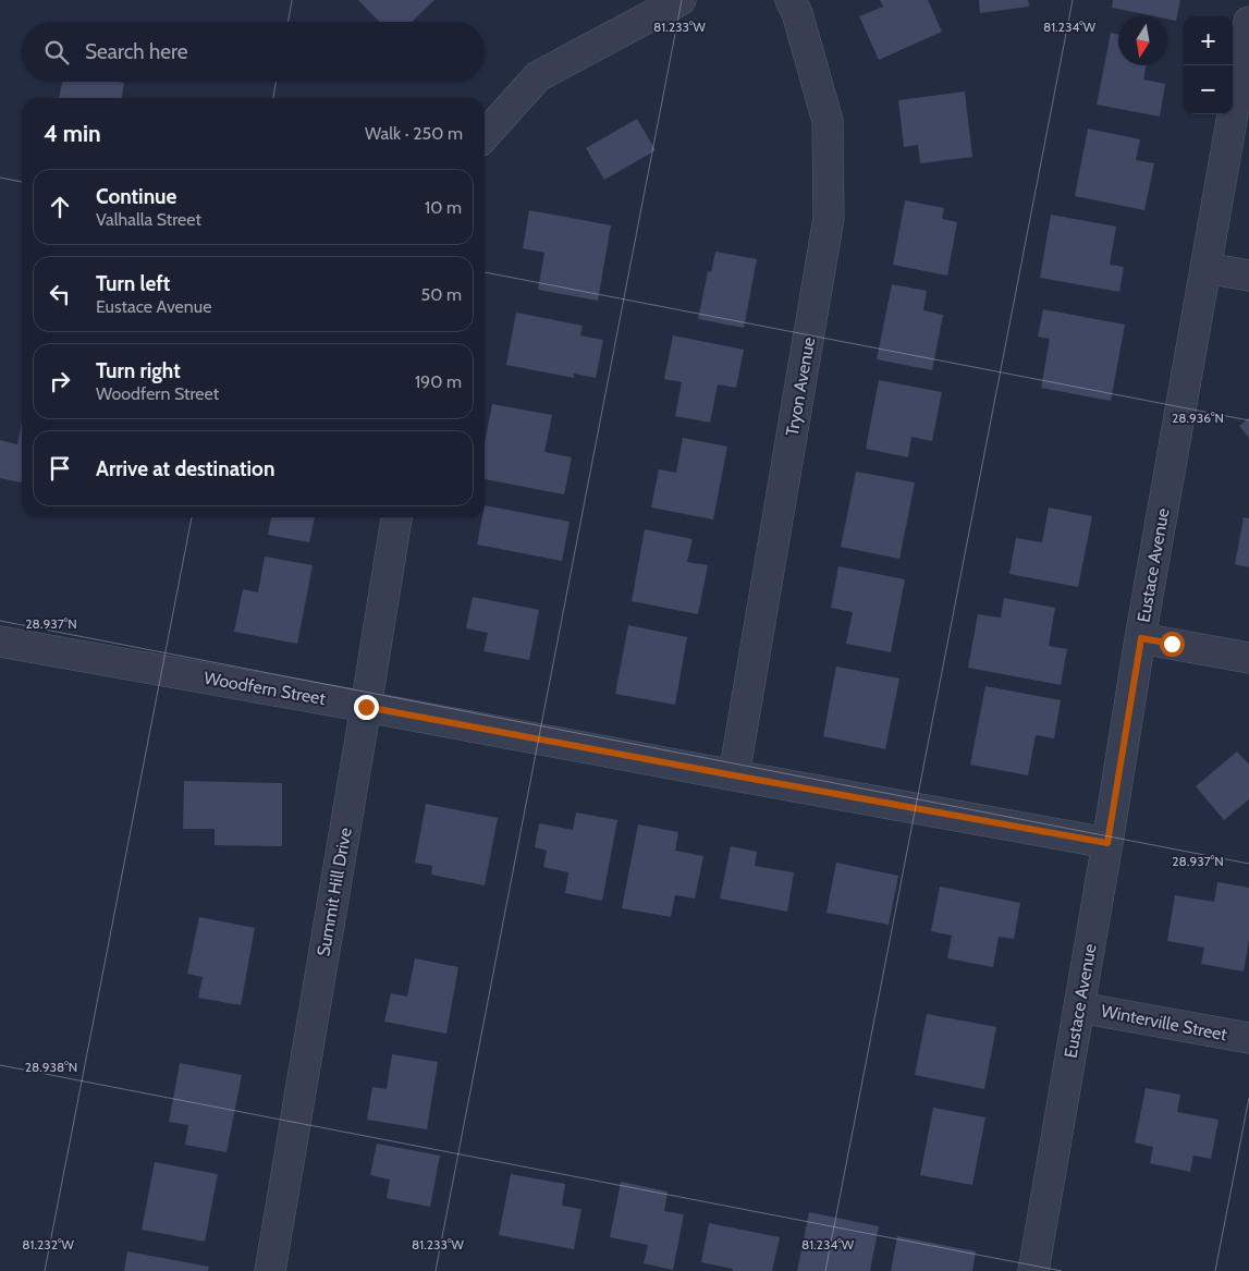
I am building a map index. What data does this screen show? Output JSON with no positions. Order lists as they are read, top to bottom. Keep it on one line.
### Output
{"streets":{"street":["Tryon Avenue","Eustace Avenue","Woodfern Street","Summit Hill Drive","Winterville Street"]},"crossings":[["Tryon Avenue","Woodfern Street"],["Eustace Avenue","Woodfern Street"],["Eustace Avenue","Winterville Street"],["Woodfern Street","Summit Hill Drive"]],"north":"bottom","page":{"map_buttons":["+","−"],"search":"Search here","heading":["4 min","Walk · 250 m"],"list":[["Continue","Valhalla Street","10 m"],["Turn left","Eustace Avenue","50 m"],["Turn right","Woodfern Street","190 m"],"Arrive at destination"]},"coordinates":["81.233°W","81.234°W","28.936°N","28.937°N","28.938°N","81.232°W"]}
